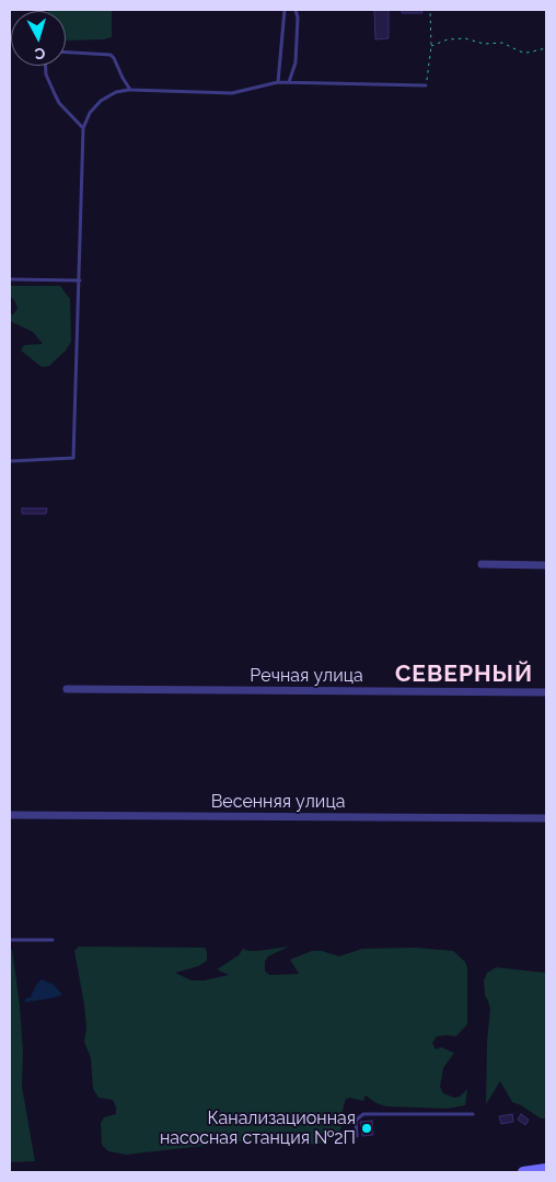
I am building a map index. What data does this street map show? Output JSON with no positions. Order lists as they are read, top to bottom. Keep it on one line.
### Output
{"streets":{"street":["Речная улица","Весенняя улица"]},"districts":["СЕВЕРНЫЙ"],"places":["Канализационная насосная станция №2П"],"north":"bottom"}
